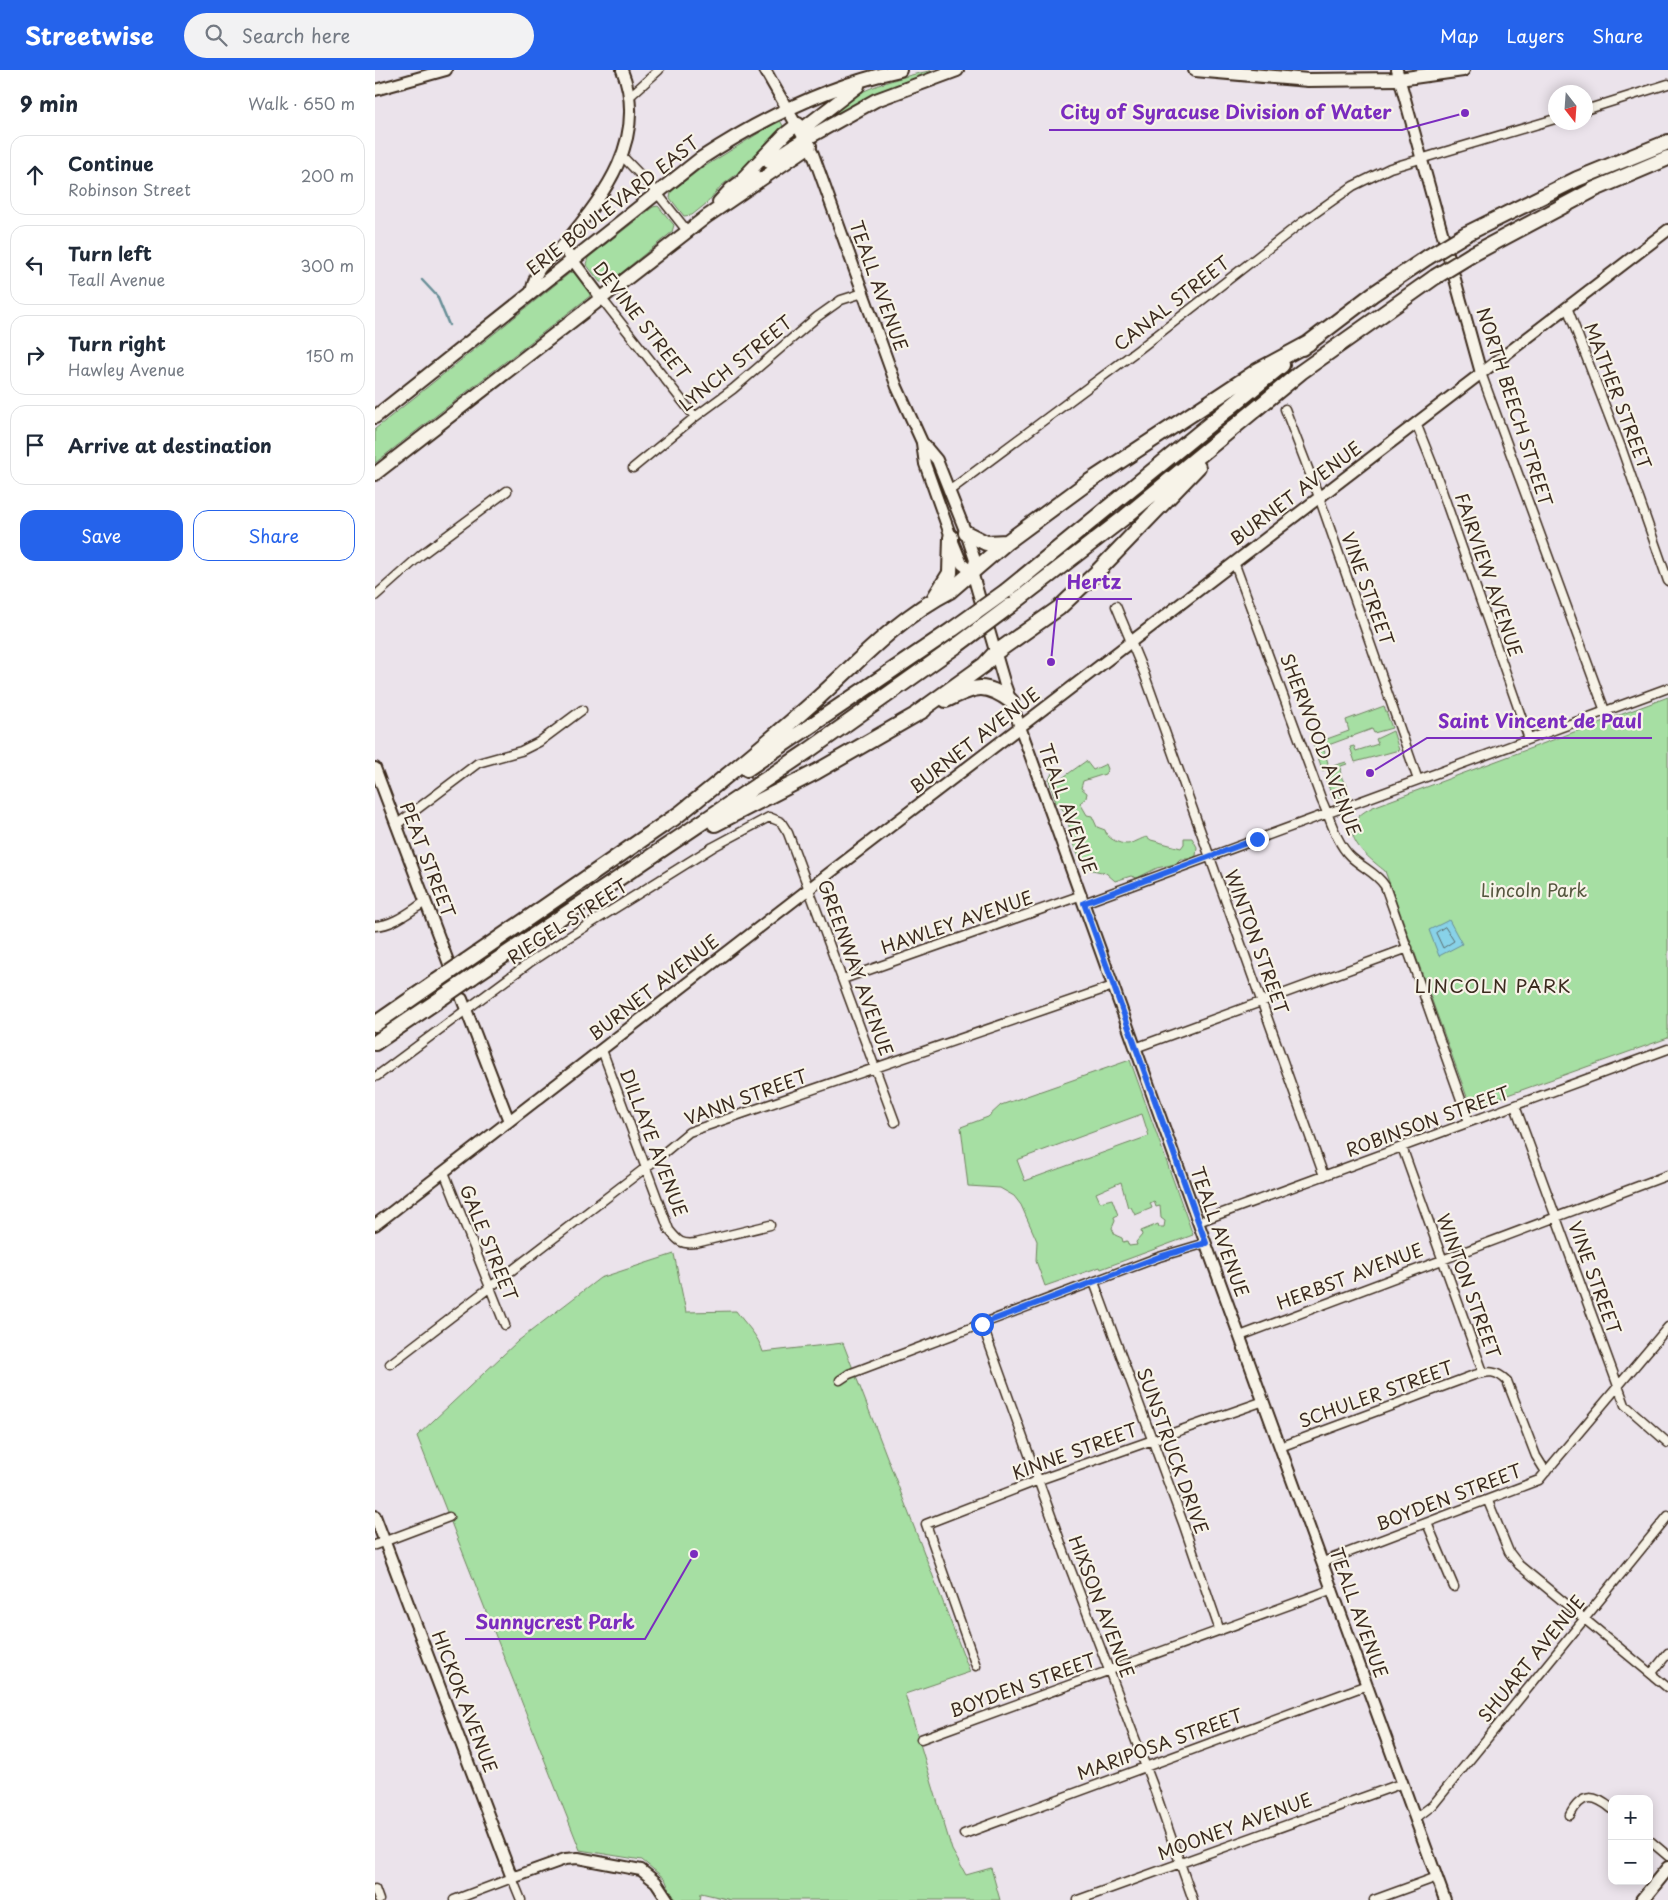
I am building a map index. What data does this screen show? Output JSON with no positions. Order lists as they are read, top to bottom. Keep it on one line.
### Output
{"streets":{"main road":["ERIE BOULEVARD EAST"],"street":["TEALL AVENUE","CANAL STREET","DEVINE STREET","LYNCH STREET","MATHER STREET","NORTH BEECH STREET","BURNET AVENUE","FAIRVIEW AVENUE","VINE STREET","SHERWOOD AVENUE","PEAT STREET","RIEGEL STREET","HAWLEY AVENUE","WINTON STREET","GREENWAY AVENUE","VANN STREET","ROBINSON STREET","DILLAYE AVENUE","GALE STREET","HERBST AVENUE","SCHULER STREET","SUNSTRUCK DRIVE","KINNE STREET","BOYDEN STREET","HIXSON AVENUE","SHUART AVENUE","HICKOK AVENUE","MARIPOSA STREET","MOONEY AVENUE"]},"crossings":[["ERIE BOULEVARD EAST","TEALL AVENUE"],["ERIE BOULEVARD EAST","DEVINE STREET"],["TEALL AVENUE","CANAL STREET"],["TEALL AVENUE","LYNCH STREET"],["TEALL AVENUE","BURNET AVENUE"],["TEALL AVENUE","HAWLEY AVENUE"],["TEALL AVENUE","VANN STREET"],["TEALL AVENUE","ROBINSON STREET"],["TEALL AVENUE","HERBST AVENUE"],["TEALL AVENUE","SCHULER STREET"],["TEALL AVENUE","KINNE STREET"],["TEALL AVENUE","BOYDEN STREET"],["TEALL AVENUE","SHUART AVENUE"],["TEALL AVENUE","MARIPOSA STREET"],["TEALL AVENUE","MOONEY AVENUE"],["CANAL STREET","NORTH BEECH STREET"],["DEVINE STREET","LYNCH STREET"],["MATHER STREET","BURNET AVENUE"],["NORTH BEECH STREET","BURNET AVENUE"],["NORTH BEECH STREET","HAWLEY AVENUE"],["BURNET AVENUE","FAIRVIEW AVENUE"],["BURNET AVENUE","VINE STREET"],["BURNET AVENUE","SHERWOOD AVENUE"],["BURNET AVENUE","WINTON STREET"],["BURNET AVENUE","GREENWAY AVENUE"],["BURNET AVENUE","DILLAYE AVENUE"],["BURNET AVENUE","GALE STREET"],["FAIRVIEW AVENUE","HAWLEY AVENUE"],["VINE STREET","HAWLEY AVENUE"],["VINE STREET","ROBINSON STREET"],["VINE STREET","HERBST AVENUE"],["VINE STREET","BOYDEN STREET"],["SHERWOOD AVENUE","HAWLEY AVENUE"],["SHERWOOD AVENUE","ROBINSON STREET"],["RIEGEL STREET","GREENWAY AVENUE"],["HAWLEY AVENUE","WINTON STREET"],["HAWLEY AVENUE","GREENWAY AVENUE"],["WINTON STREET","ROBINSON STREET"],["WINTON STREET","HERBST AVENUE"],["WINTON STREET","SCHULER STREET"],["WINTON STREET","BOYDEN STREET"],["GREENWAY AVENUE","VANN STREET"],["VANN STREET","DILLAYE AVENUE"],["VANN STREET","GALE STREET"],["SUNSTRUCK DRIVE","KINNE STREET"],["SUNSTRUCK DRIVE","BOYDEN STREET"],["KINNE STREET","HIXSON AVENUE"],["BOYDEN STREET","HIXSON AVENUE"],["HIXSON AVENUE","MARIPOSA STREET"],["HIXSON AVENUE","MOONEY AVENUE"]],"districts":["LINCOLN PARK"],"parks":["Lincoln Park"],"places":["City of Syracuse Division of Water","Hertz","Saint Vincent de Paul","Sunnycrest Park"],"north":"bottom","page":{"header":"Streetwise","search":"Search here","nav":["Map","Layers","Share"],"heading":["9 min","Walk · 650 m"],"list":[["Continue","Robinson Street","200 m"],["Turn left","Teall Avenue","300 m"],["Turn right","Hawley Avenue","150 m"],"Arrive at destination"],"buttons":["Save","Share"],"map_buttons":["+","−"]}}
